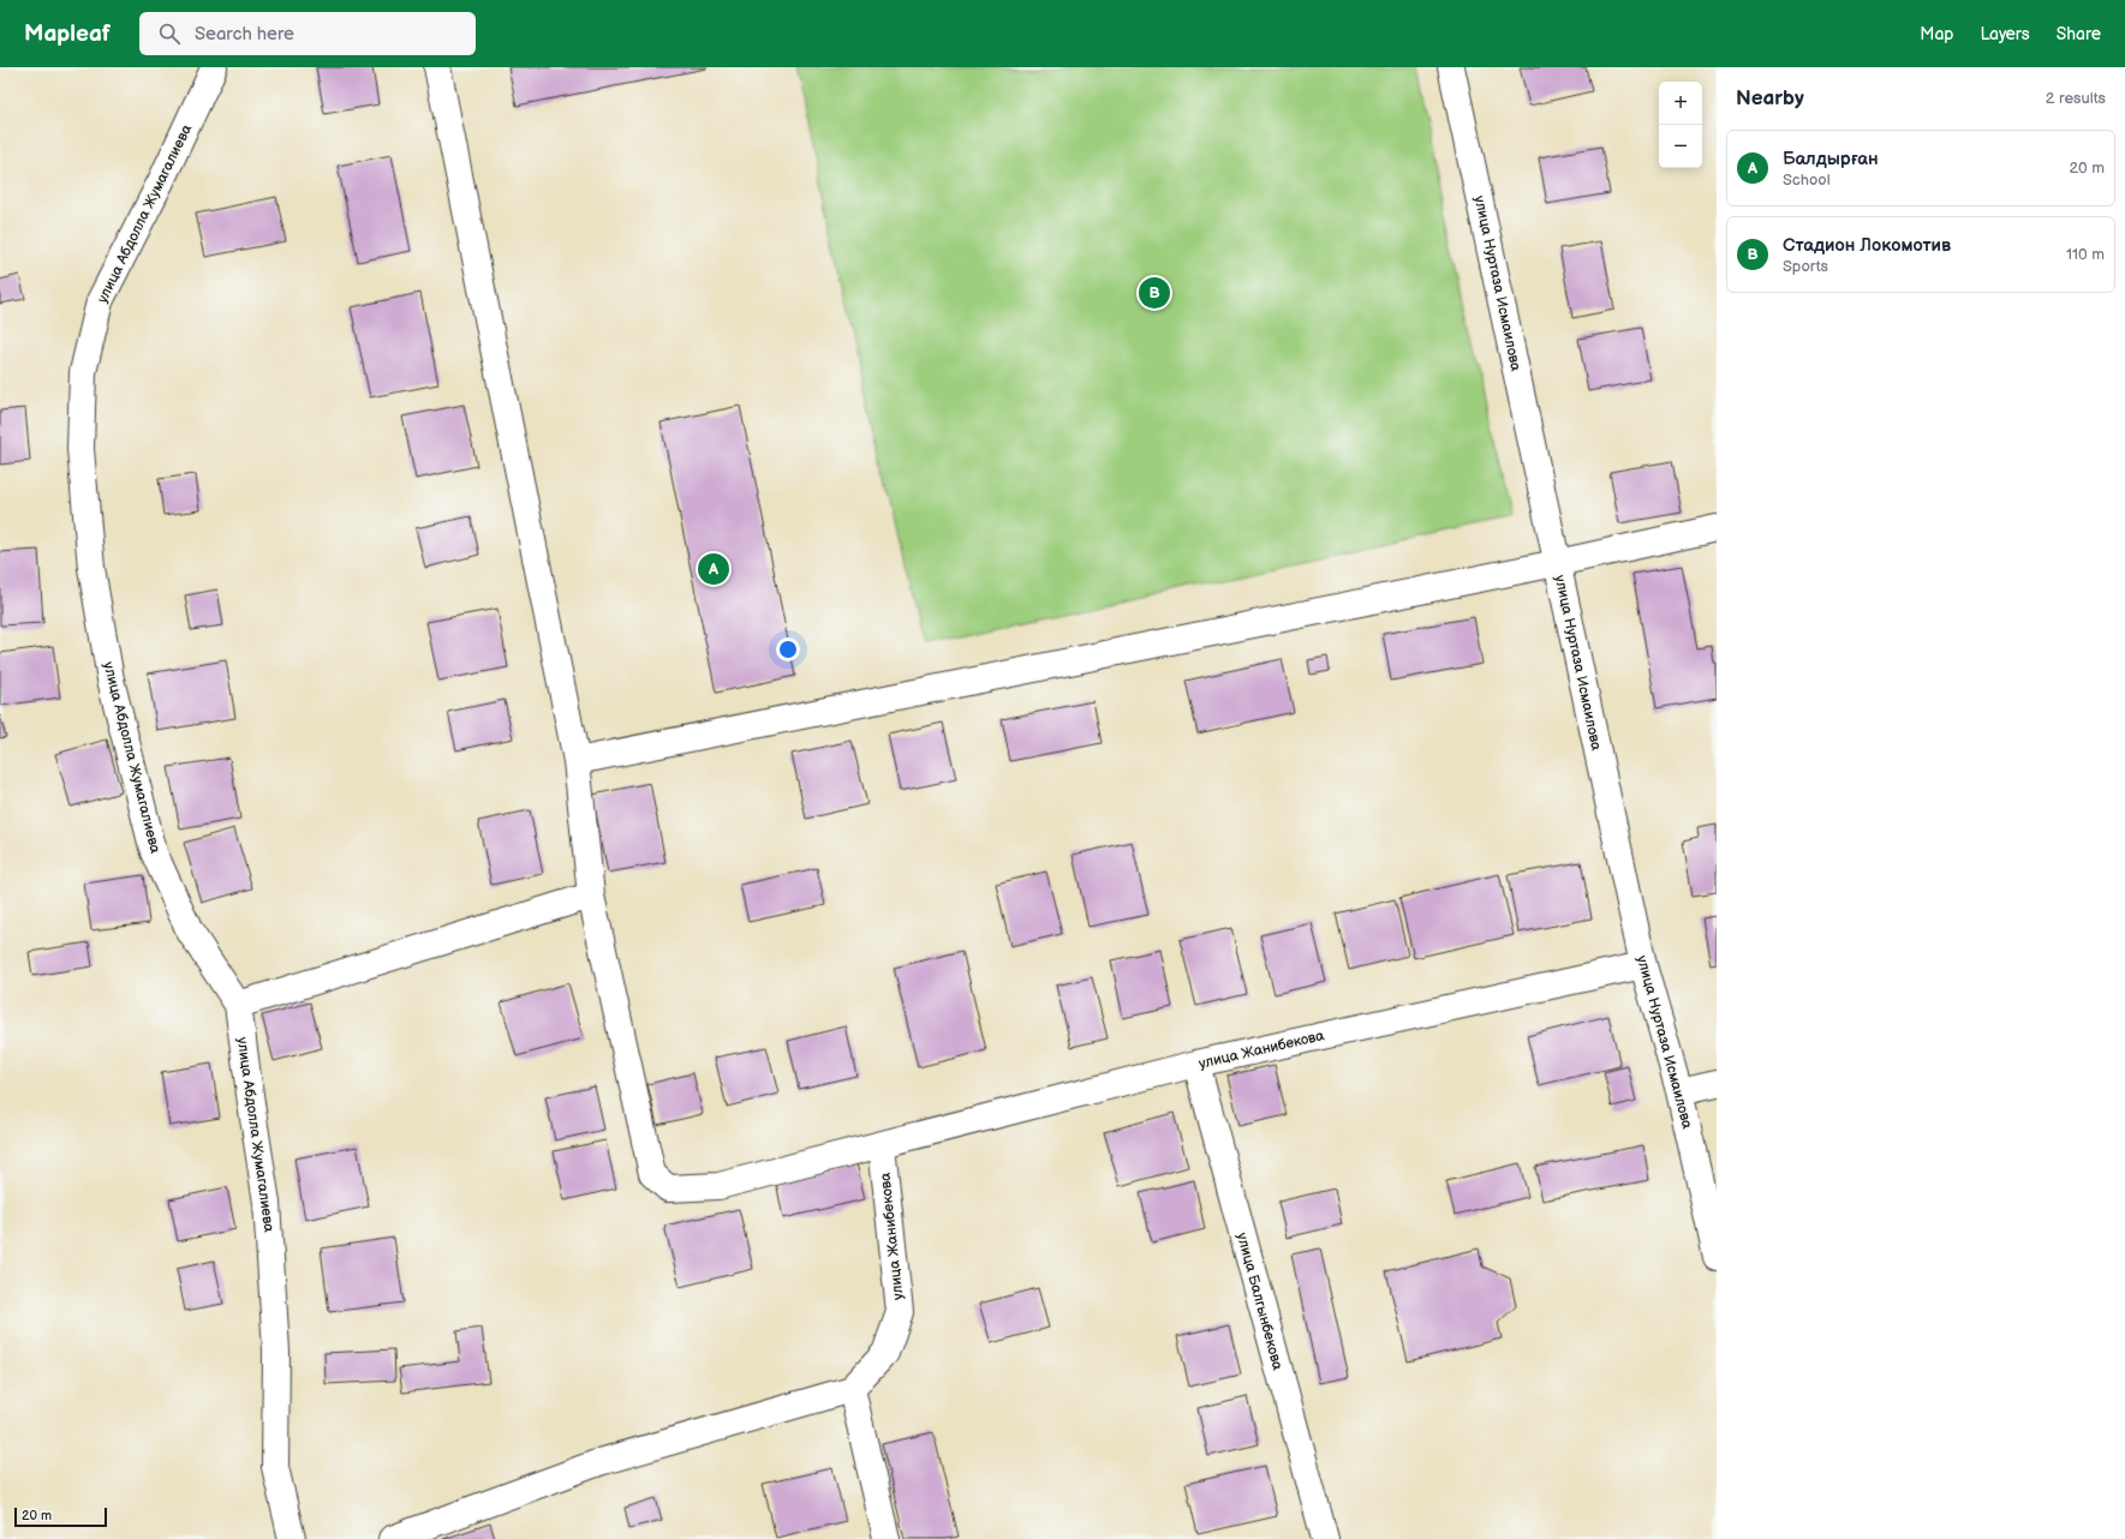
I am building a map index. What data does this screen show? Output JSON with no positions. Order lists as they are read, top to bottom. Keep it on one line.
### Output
{"streets":{"street":["улица Абдолла Жумагалиева","улица Нуртаза Исмаилова","улица Жанибекова","улица Балгынбекова"]},"crossings":[["улица Нуртаза Исмаилова","улица Жанибекова"],["улица Жанибекова","улица Балгынбекова"]],"scale_bar":"20 m","page":{"header":"Mapleaf","search":"Search here","nav":["Map","Layers","Share"],"heading":["Nearby","2 results"],"map_buttons":["+","−"],"list":[{"mark":"A","name":"Балдырған","note":"School","value":"20 m"},{"mark":"B","name":"Стадион Локомотив","note":"Sports","value":"110 m"}],"pins":["B","A"],"scale":"20 m"}}
